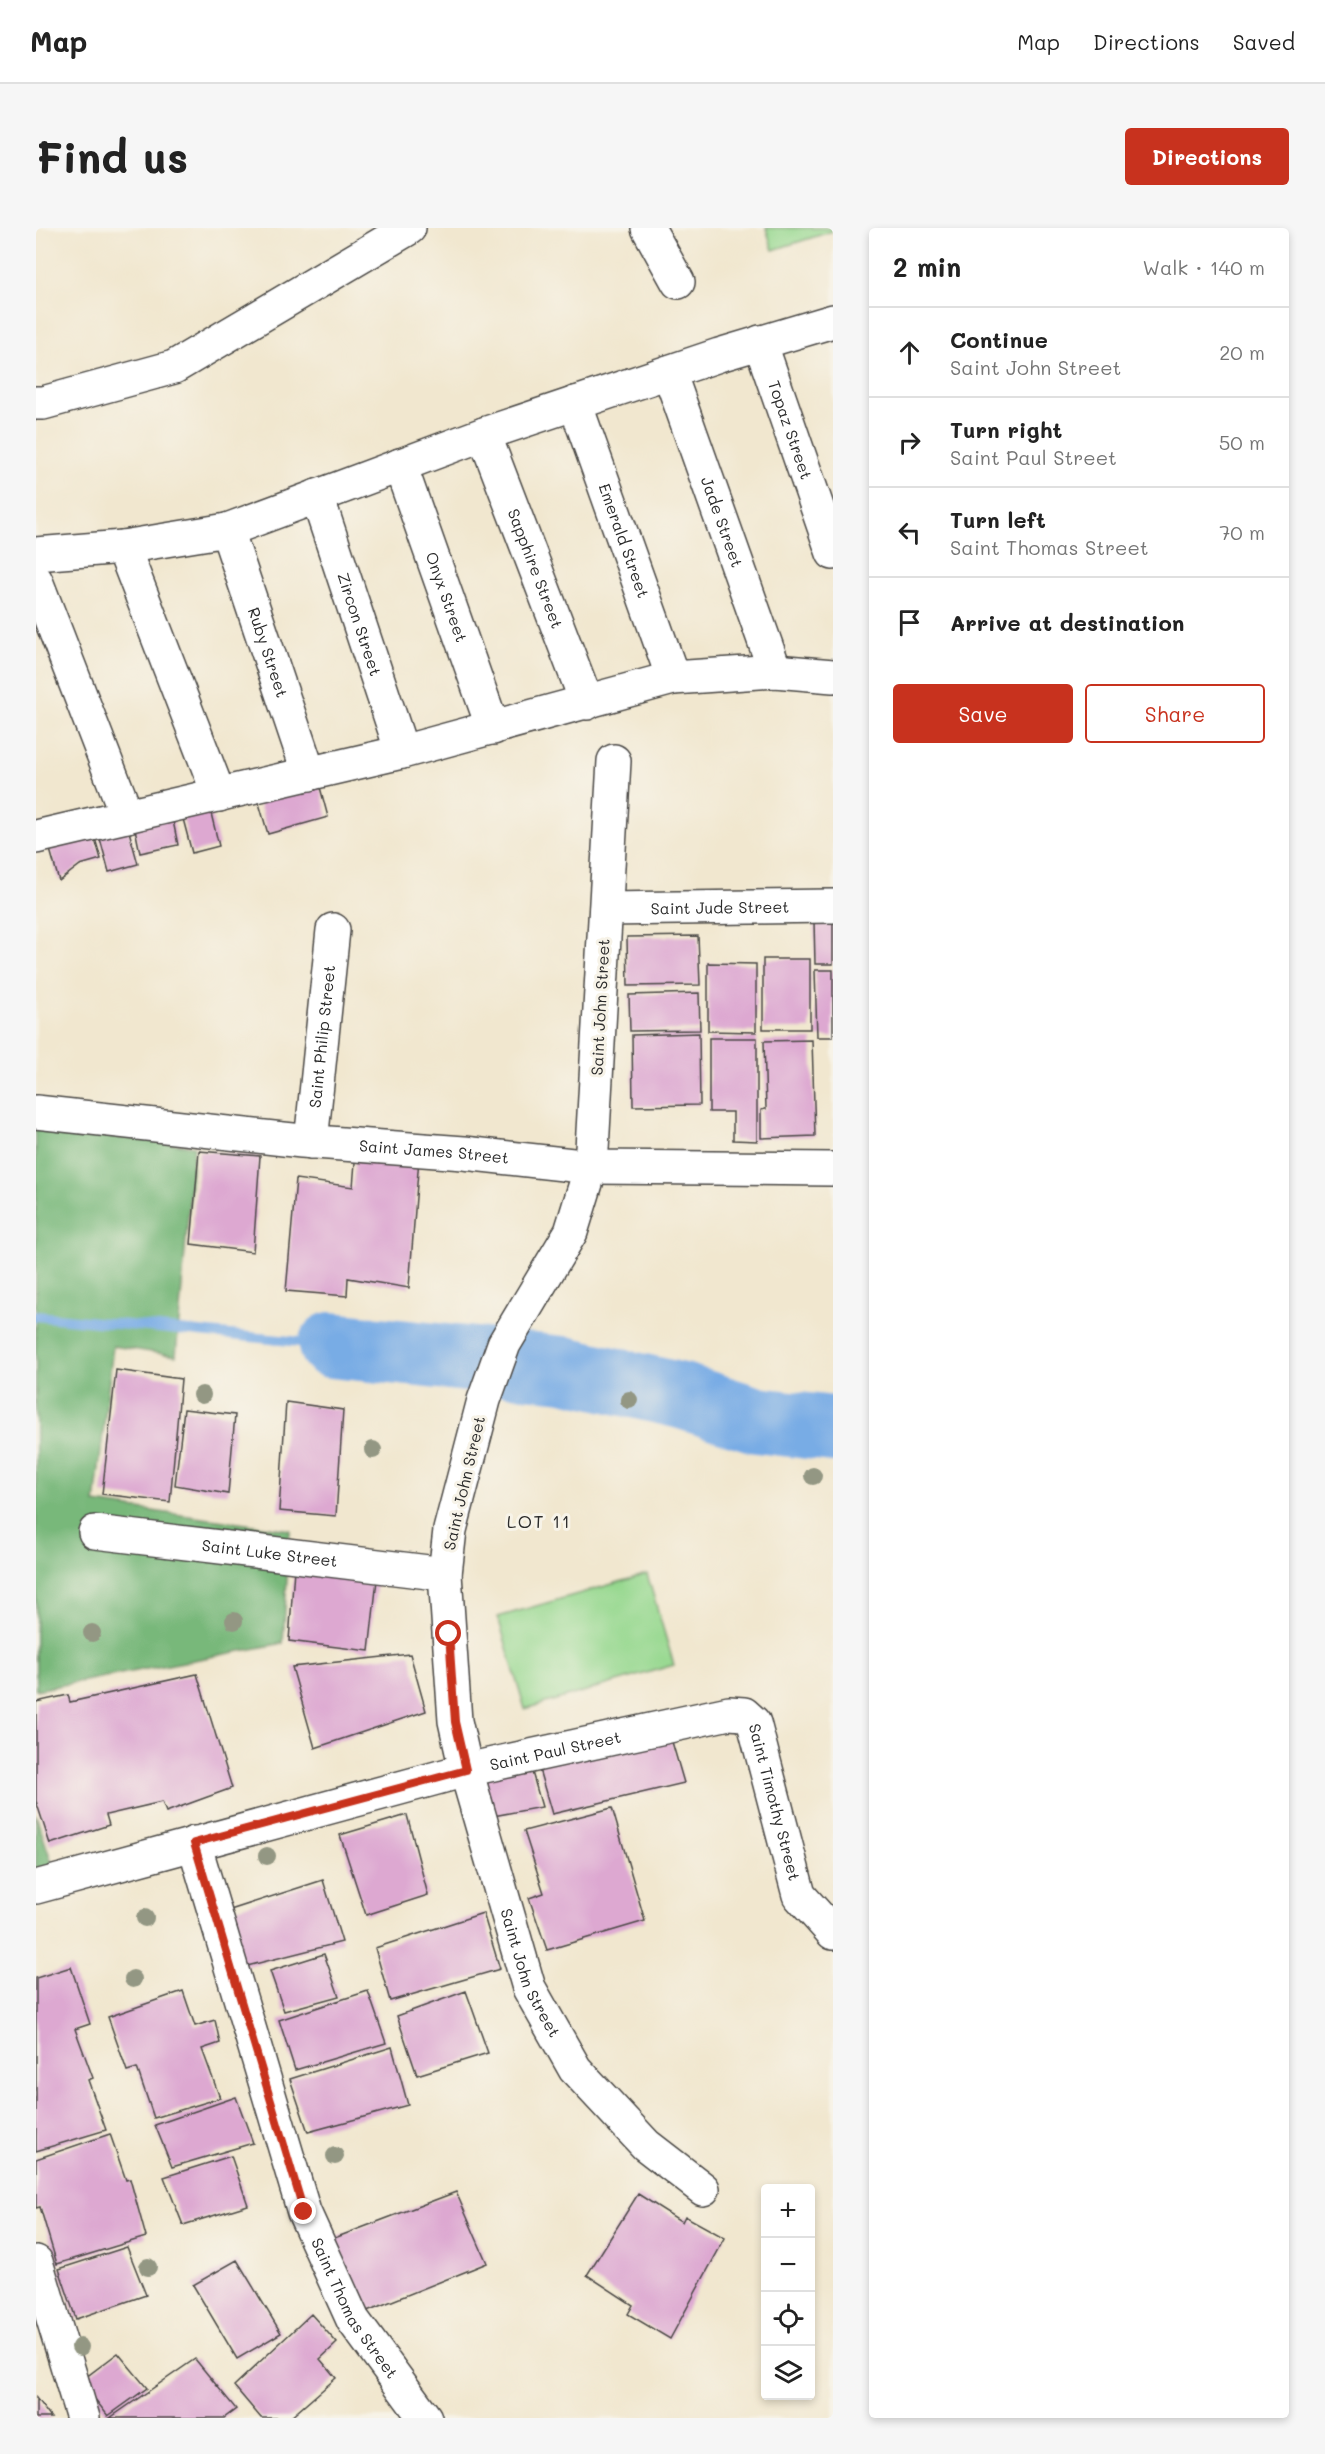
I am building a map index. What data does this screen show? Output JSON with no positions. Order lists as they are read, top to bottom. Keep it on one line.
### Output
{"streets":{"street":["Topaz Street","Jade Street","Emerald Street","Sapphire Street","Onyx Street","Zircon Street","Ruby Street","Saint Jude Street","Saint John Street","Saint Philip Street","Saint James Street","Saint Luke Street","Saint Paul Street","Saint Timothy Street","Saint Thomas Street"]},"crossings":[["Saint Jude Street","Saint John Street"],["Saint John Street","Saint James Street"],["Saint John Street","Saint Luke Street"],["Saint John Street","Saint Paul Street"],["Saint Philip Street","Saint James Street"],["Saint Paul Street","Saint Timothy Street"],["Saint Paul Street","Saint Thomas Street"]],"districts":["LOT 11"],"page":{"header":"Map","nav":["Map","Directions","Saved"],"buttons":["Directions",["Save","Share"]],"title":"Find us","heading":["2 min","Walk · 140 m"],"list":[["Continue","Saint John Street","20 m"],["Turn right","Saint Paul Street","50 m"],["Turn left","Saint Thomas Street","70 m"],"Arrive at destination"],"map_buttons":["+","−"]}}
